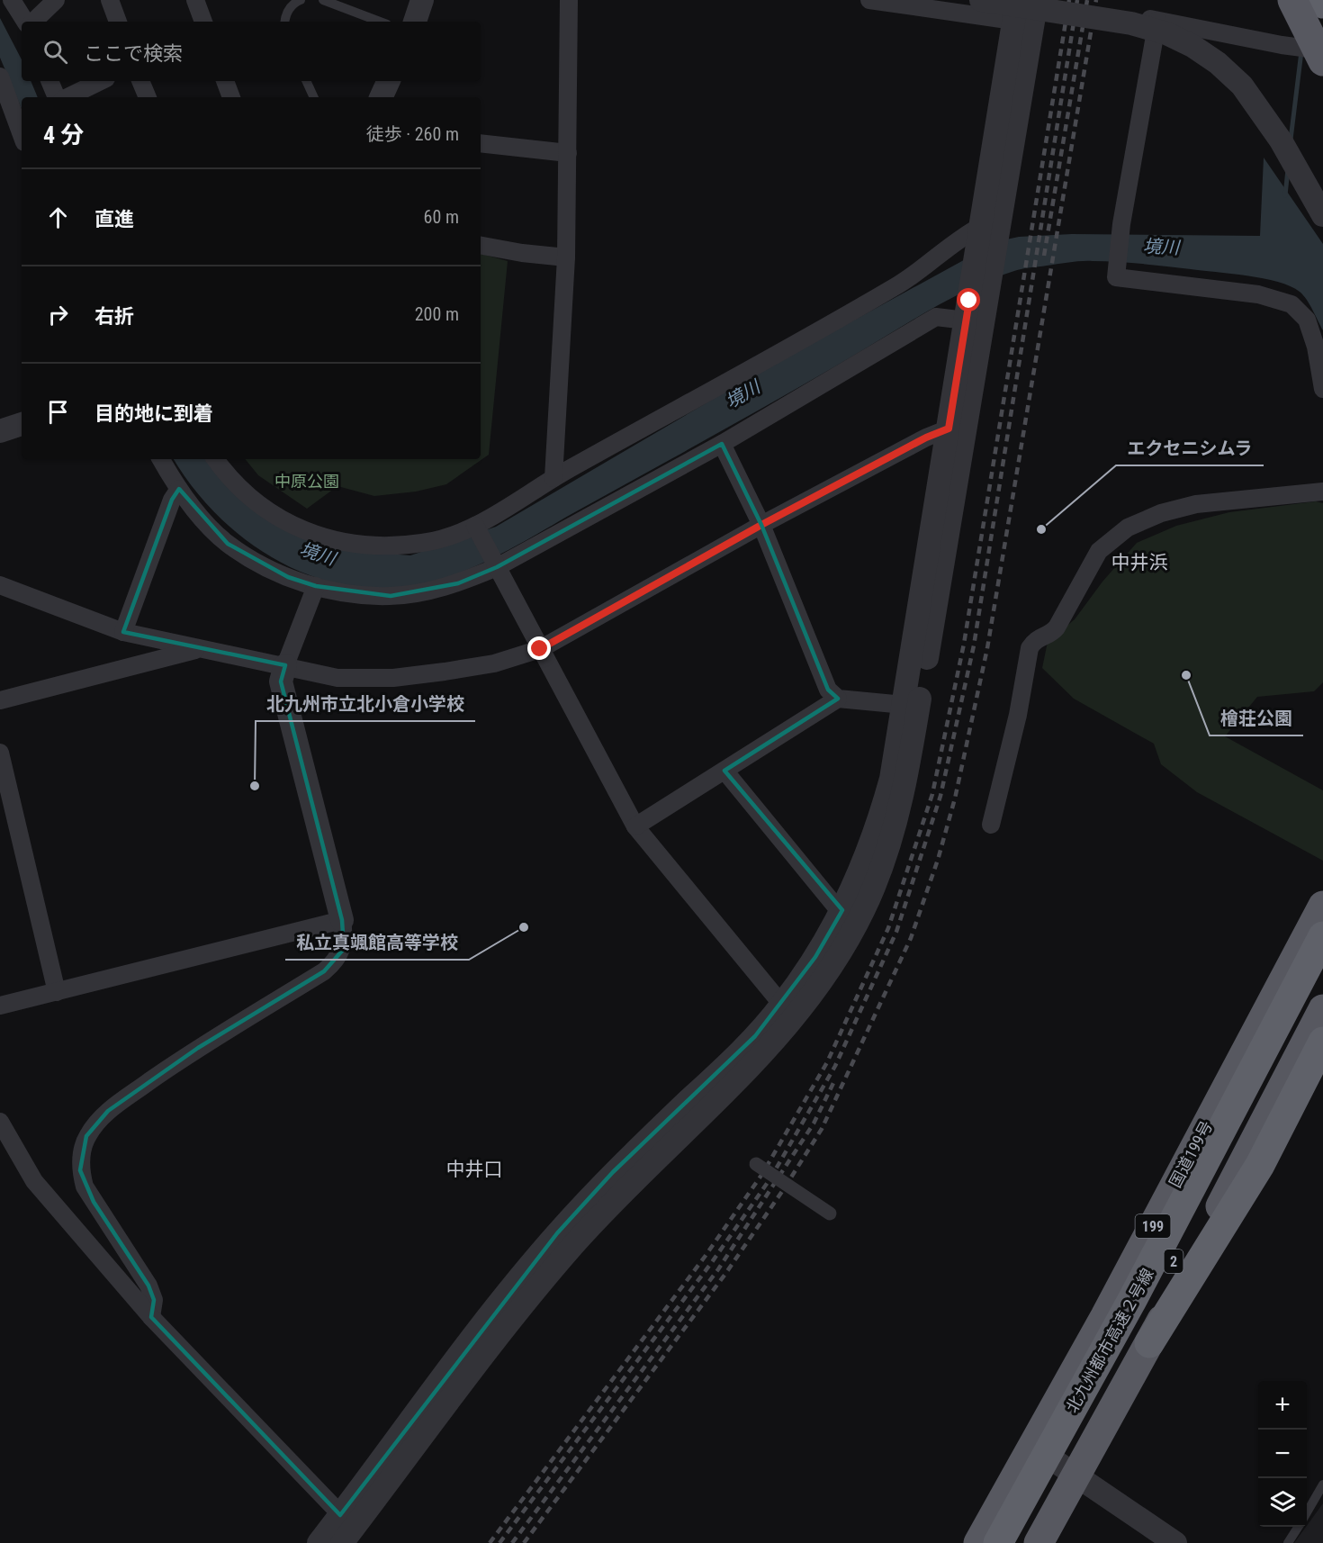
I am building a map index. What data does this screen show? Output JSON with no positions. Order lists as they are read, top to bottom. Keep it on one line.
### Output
{"streets":{"highway":["国道199号","199","2","北九州都市高速２号線"]},"districts":["中井浜","中井口"],"water":["境川"],"parks":["中原公園"],"places":["エクセニシムラ","檜荘公園","北九州市立北小倉小学校","私立真颯館高等学校"],"page":{"search":"ここで検索","heading":["4 分","徒歩 · 260 m"],"list":[["直進","60 m"],["右折","200 m"],"目的地に到着"],"map_buttons":["+","−"]}}
